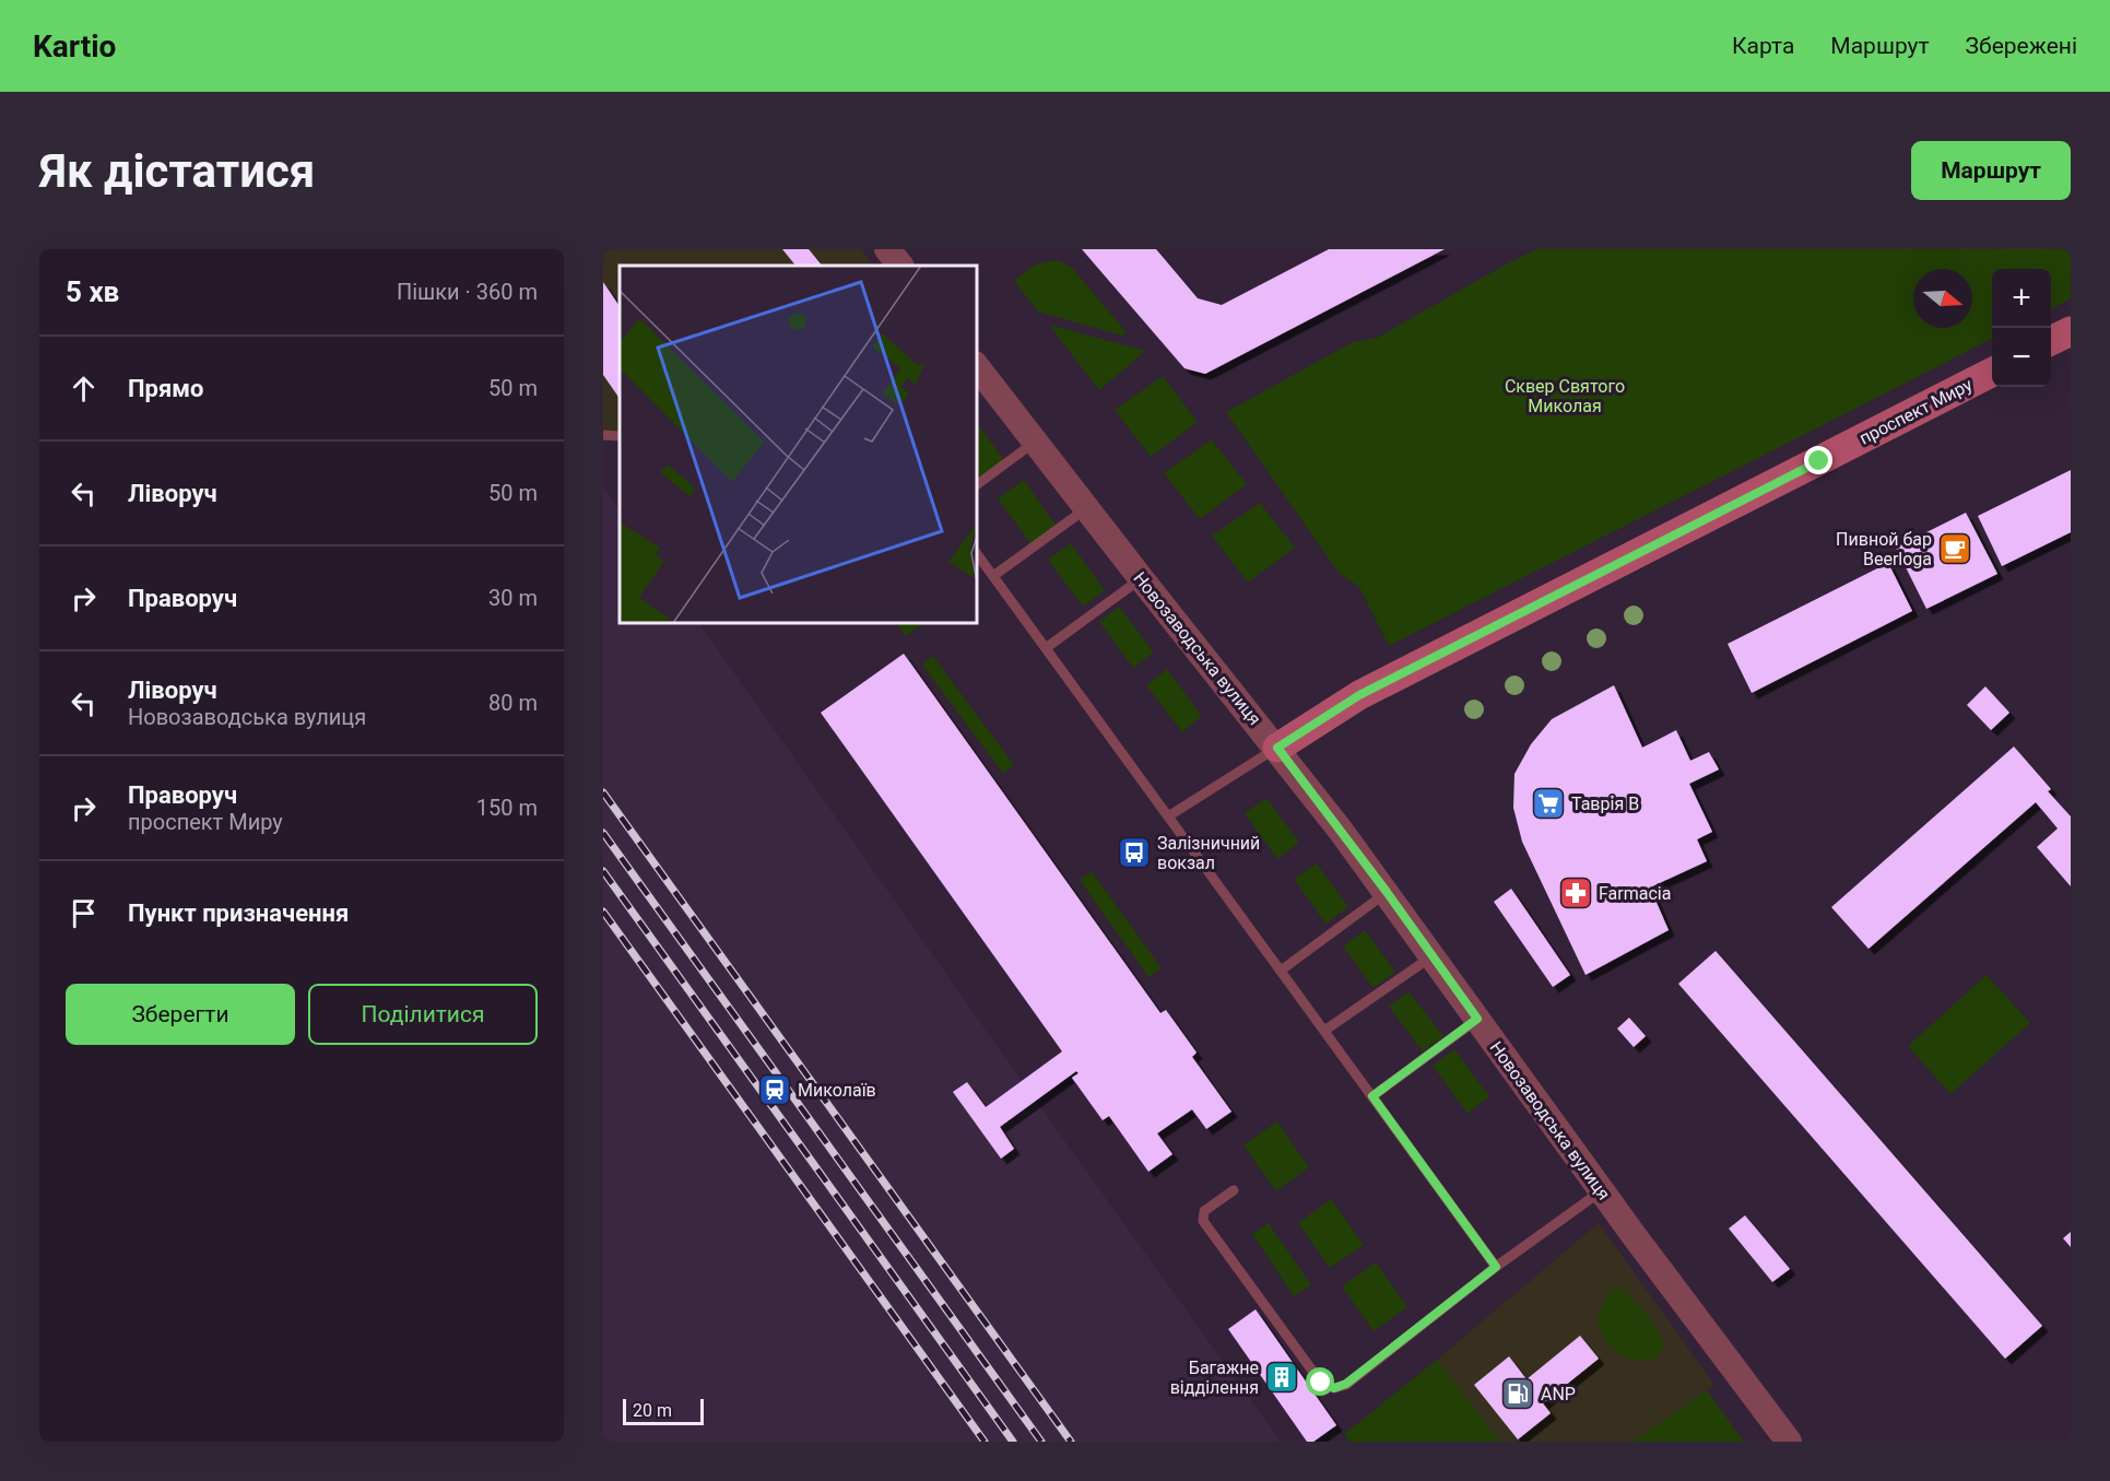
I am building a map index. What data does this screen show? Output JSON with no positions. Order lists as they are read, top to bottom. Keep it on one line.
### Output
{"streets":{"main road":["проспект Миру"],"street":["Новозаводська вулиця"]},"crossings":[["проспект Миру","Новозаводська вулиця"]],"parks":["Сквер Святого Миколая"],"places":{"cafe":["Пивной бар Beerloga"],"supermarket":["Таврія В"],"bus stop":["Залізничний вокзал"],"pharmacy":["Farmacia"],"station":["Миколаїв"],"building":["Багажне відділення"],"fuel station":["ANP"]},"scale_bar":"20 m","north":"right","page":{"header":"Kartio","nav":["Карта","Маршрут","Збережені"],"buttons":["Маршрут",["Зберегти","Поділитися"]],"title":"Як дістатися","heading":["5 хв","Пішки · 360 m"],"map_buttons":["+","−"],"list":[["Прямо","50 m"],["Ліворуч","50 m"],["Праворуч","30 m"],["Ліворуч","Новозаводська вулиця","80 m"],["Праворуч","проспект Миру","150 m"],"Пункт призначення"],"scale":"20 m"}}
